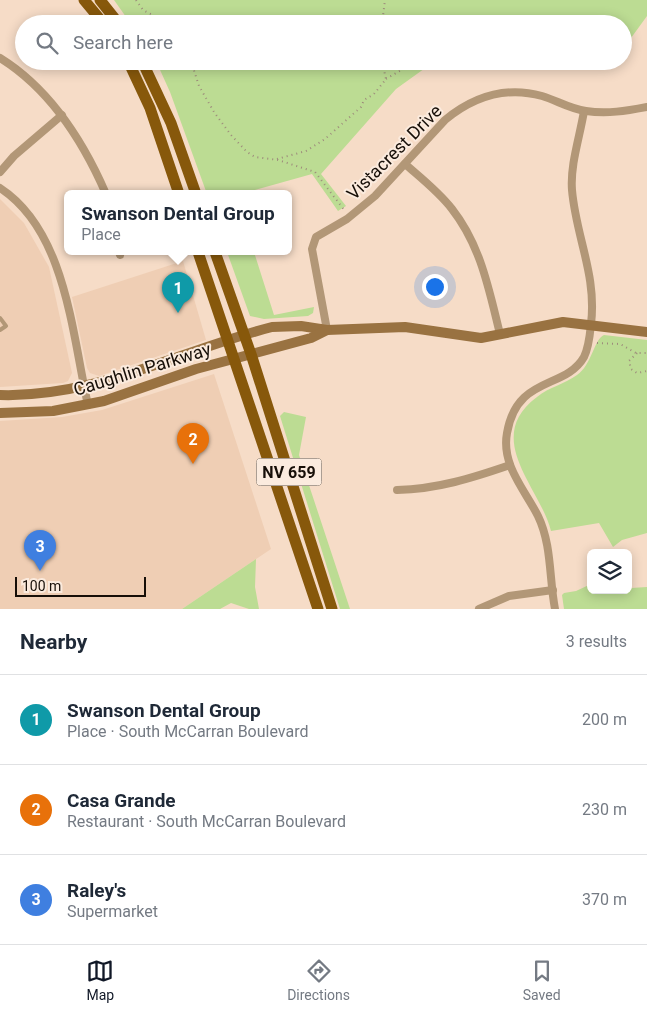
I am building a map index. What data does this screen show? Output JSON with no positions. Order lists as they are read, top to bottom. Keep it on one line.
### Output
{"streets":{"main road":["NV 659"],"street":["Vistacrest Drive","Caughlin Parkway"]},"crossings":[["Vistacrest Drive","Caughlin Parkway"],["Caughlin Parkway","NV 659"]],"scale_bar":"100 m","page":{"search":"Search here","popup":["Swanson Dental Group","Place"],"pins":["1","2","3"],"scale":"100 m","heading":["Nearby","3 results"],"list":[{"mark":"1","name":"Swanson Dental Group","note":"Place · South McCarran Boulevard","value":"200 m"},{"mark":"2","name":"Casa Grande","note":"Restaurant · South McCarran Boulevard","value":"230 m"},{"mark":"3","name":"Raley's","note":"Supermarket","value":"370 m"}],"nav":["Map","Directions","Saved"]}}
